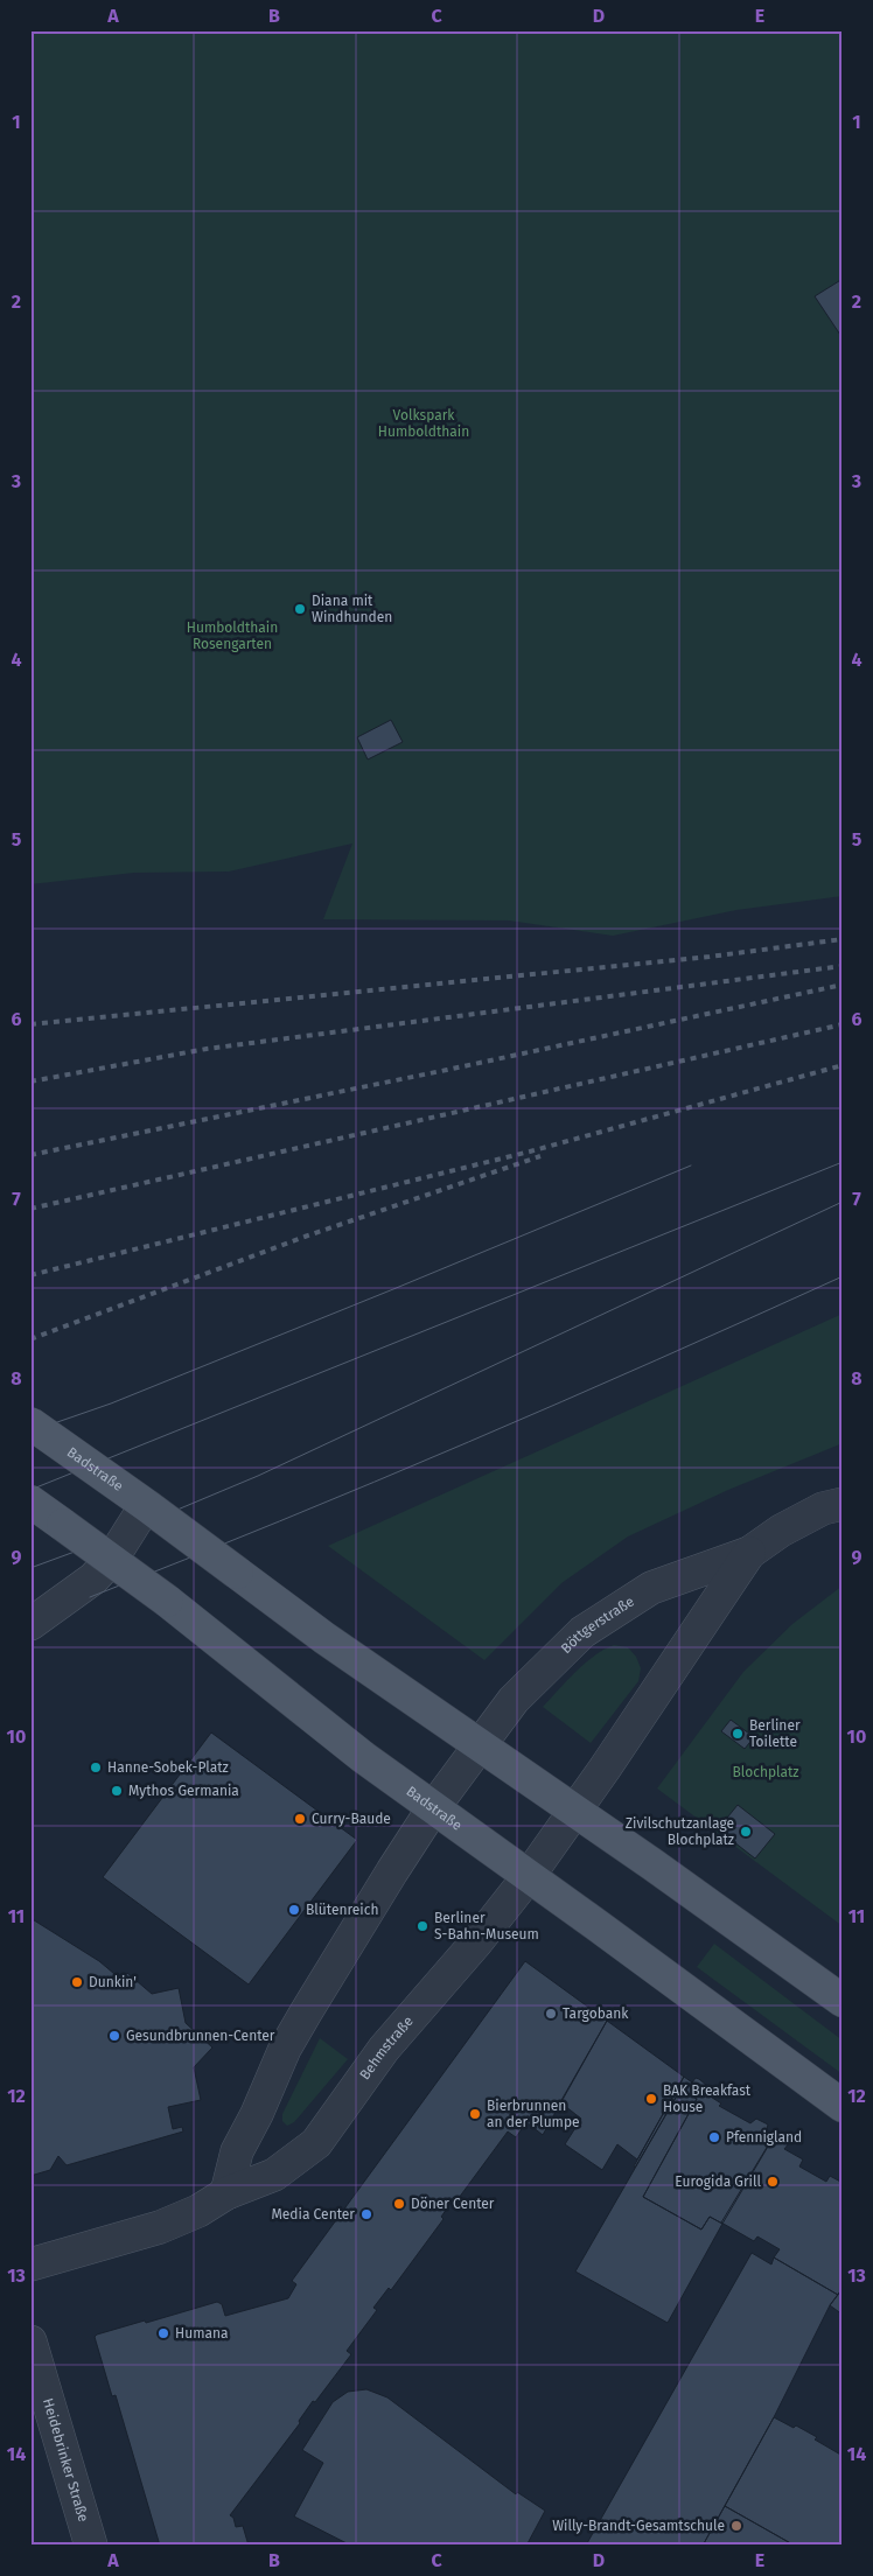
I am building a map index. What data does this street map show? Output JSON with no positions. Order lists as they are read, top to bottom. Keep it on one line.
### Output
{"streets":{"main road":["Badstraße"],"street":["Böttgerstraße","Behmstraße","Heidebrinker Straße"]},"crossings":[["Badstraße","Böttgerstraße"],["Badstraße","Behmstraße"],["Böttgerstraße","Behmstraße"]],"parks":["Volkspark Humboldthain","Humboldthain Rosengarten","Blochplatz"],"places":["Diana mit Windhunden","Berliner Toilette","Hanne-Sobek-Platz","Mythos Germania","Curry-Baude","Zivilschutzanlage Blochplatz","Blütenreich","Berliner S-Bahn-Museum","Dunkin'","Targobank","Gesundbrunnen-Center","BAK Breakfast House","Bierbrunnen an der Plumpe","Pfennigland","Eurogida Grill","Döner Center","Media Center","Humana","Willy-Brandt-Gesamtschule"],"grid":{"columns":["A","B","C","D","E"],"rows":["1","2","3","4","5","6","7","8","9","10","11","12","13","14"]}}
